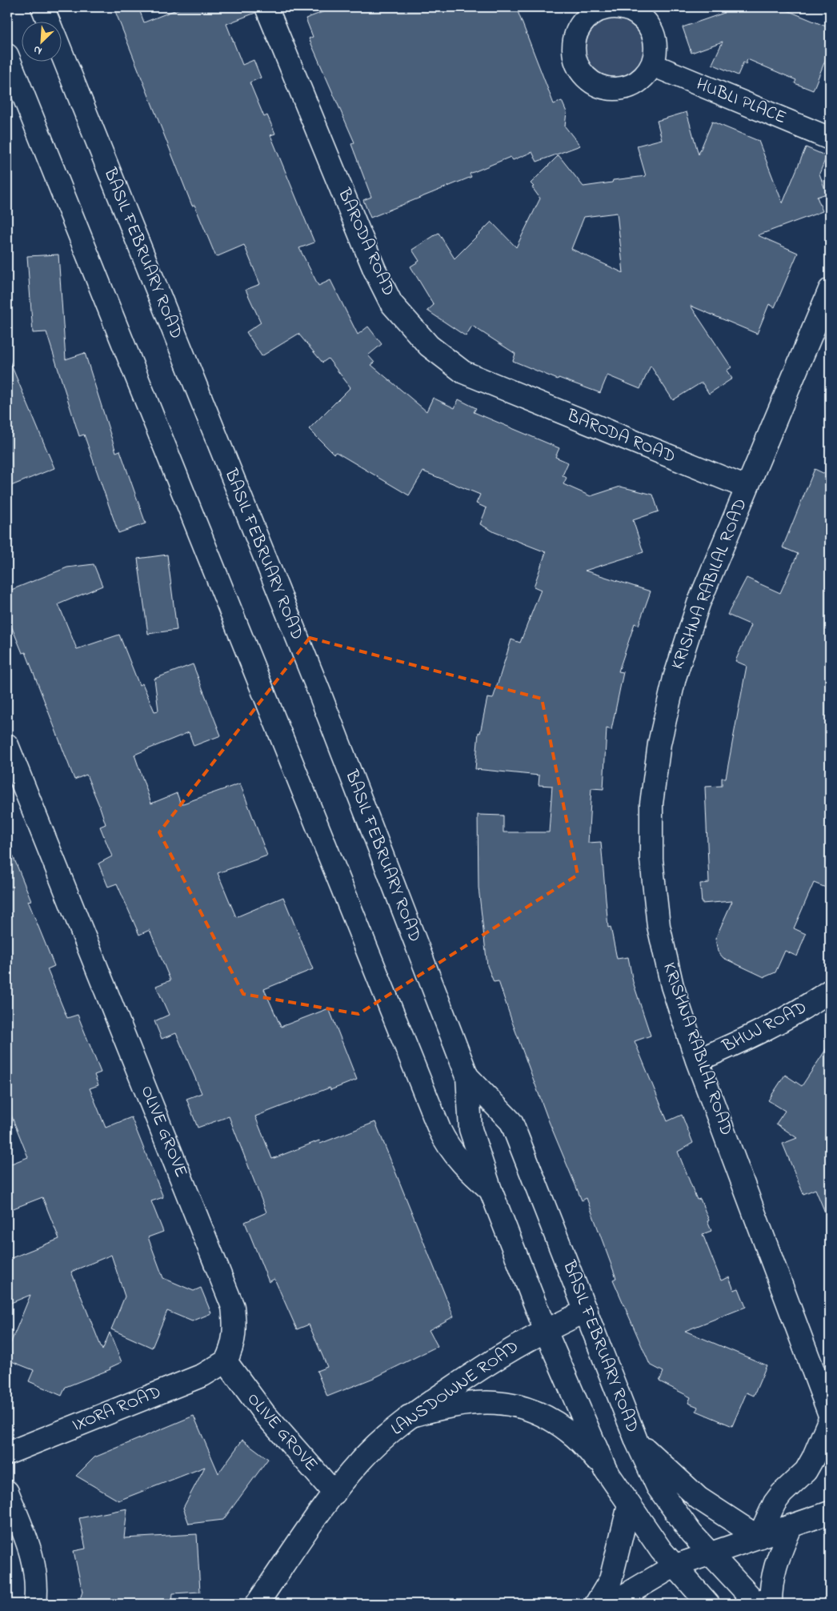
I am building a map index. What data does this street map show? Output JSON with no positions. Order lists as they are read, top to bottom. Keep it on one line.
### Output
{"streets":{"main road":["HUBLI PLACE","BARODA ROAD","BASIL FEBRUARY ROAD","KRISHNA RABILAL ROAD","BHUJ ROAD","OLIVE GROVE","LANSDOWNE ROAD","IXORA ROAD"]},"crossings":[["BARODA ROAD","KRISHNA RABILAL ROAD"],["BASIL FEBRUARY ROAD","LANSDOWNE ROAD"],["KRISHNA RABILAL ROAD","BHUJ ROAD"],["OLIVE GROVE","LANSDOWNE ROAD"],["OLIVE GROVE","IXORA ROAD"]],"north":"bottom left"}
